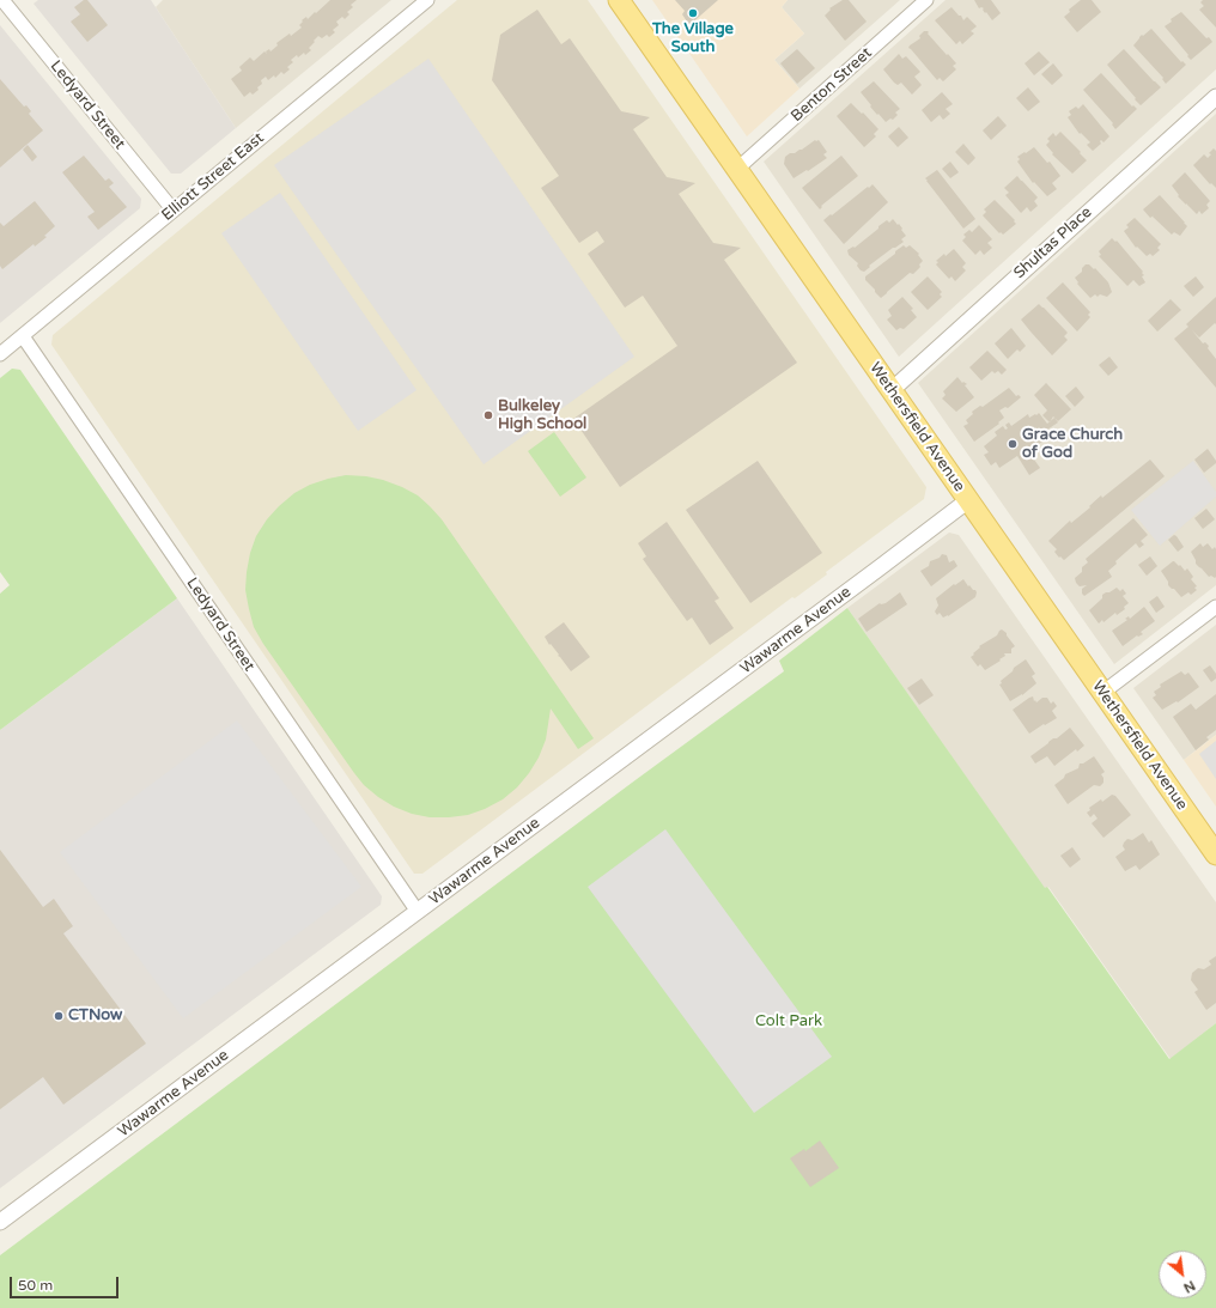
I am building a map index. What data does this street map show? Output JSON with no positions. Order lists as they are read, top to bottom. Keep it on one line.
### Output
{"streets":{"main road":["Wethersfield Avenue"],"street":["Benton Street","Ledyard Street","Elliott Street East","Shultas Place","Wawarme Avenue"]},"crossings":[["Benton Street","Wethersfield Avenue"],["Ledyard Street","Elliott Street East"],["Ledyard Street","Wawarme Avenue"],["Shultas Place","Wethersfield Avenue"],["Wethersfield Avenue","Wawarme Avenue"]],"parks":["Colt Park"],"places":["The Village South","Bulkeley High School","Grace Church of God","CTNow"],"scale_bar":"50 m","north":"bottom right"}
